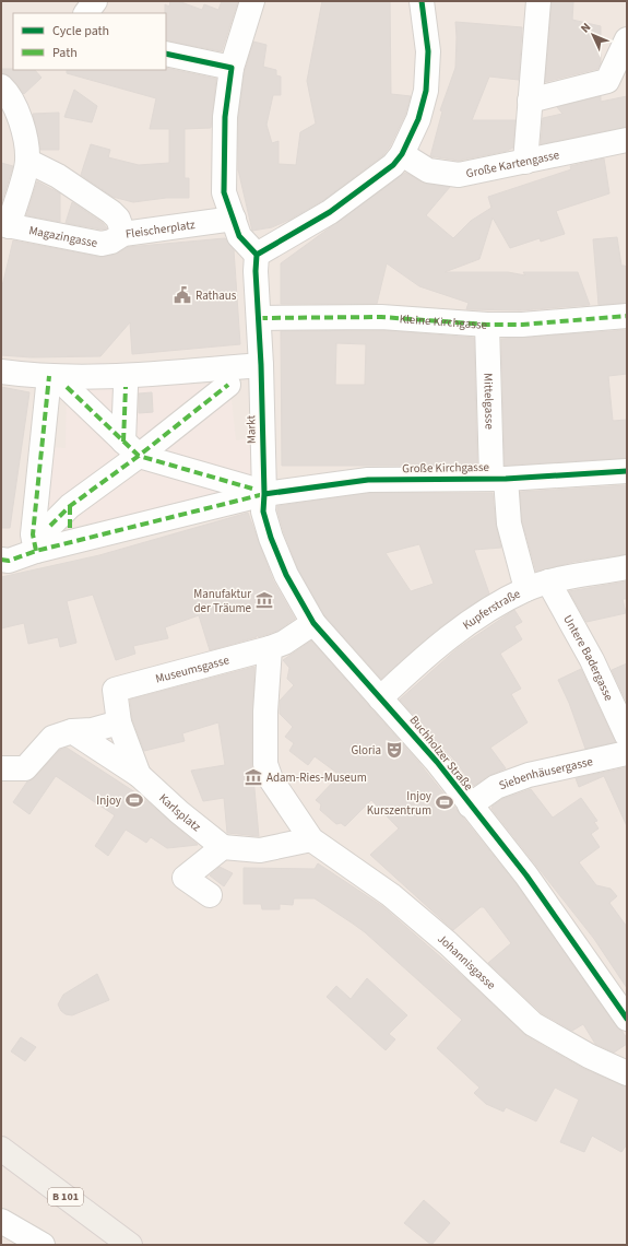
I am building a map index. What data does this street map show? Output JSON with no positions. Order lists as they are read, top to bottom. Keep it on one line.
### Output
{"streets":{"main road":["B 101"],"street":["Große Kartengasse","Fleischerplatz","Magazingasse","Kleine Kirchgasse","Mittelgasse","Markt","Große Kirchgasse","Kupferstraße","Untere Badergasse","Museumsgasse","Buchholzer Straße","Siebenhäusergasse","Karlsplatz","Johannisgasse"]},"crossings":[["Fleischerplatz","Magazingasse"],["Kleine Kirchgasse","Mittelgasse"],["Kleine Kirchgasse","Markt"],["Mittelgasse","Große Kirchgasse"],["Mittelgasse","Untere Badergasse"],["Markt","Große Kirchgasse"],["Markt","Buchholzer Straße"],["Große Kirchgasse","Untere Badergasse"],["Große Kirchgasse","Buchholzer Straße"],["Kupferstraße","Untere Badergasse"],["Kupferstraße","Buchholzer Straße"],["Museumsgasse","Karlsplatz"],["Museumsgasse","Johannisgasse"],["Buchholzer Straße","Siebenhäusergasse"]],"places":{"public building":["Rathaus"],"museum":["Manufaktur der Träume","Adam-Ries-Museum"],"theatre":["Gloria"],"sports":["Injoy","Injoy Kurszentrum"]},"legend":["Cycle path","Path"],"north":"top left"}
